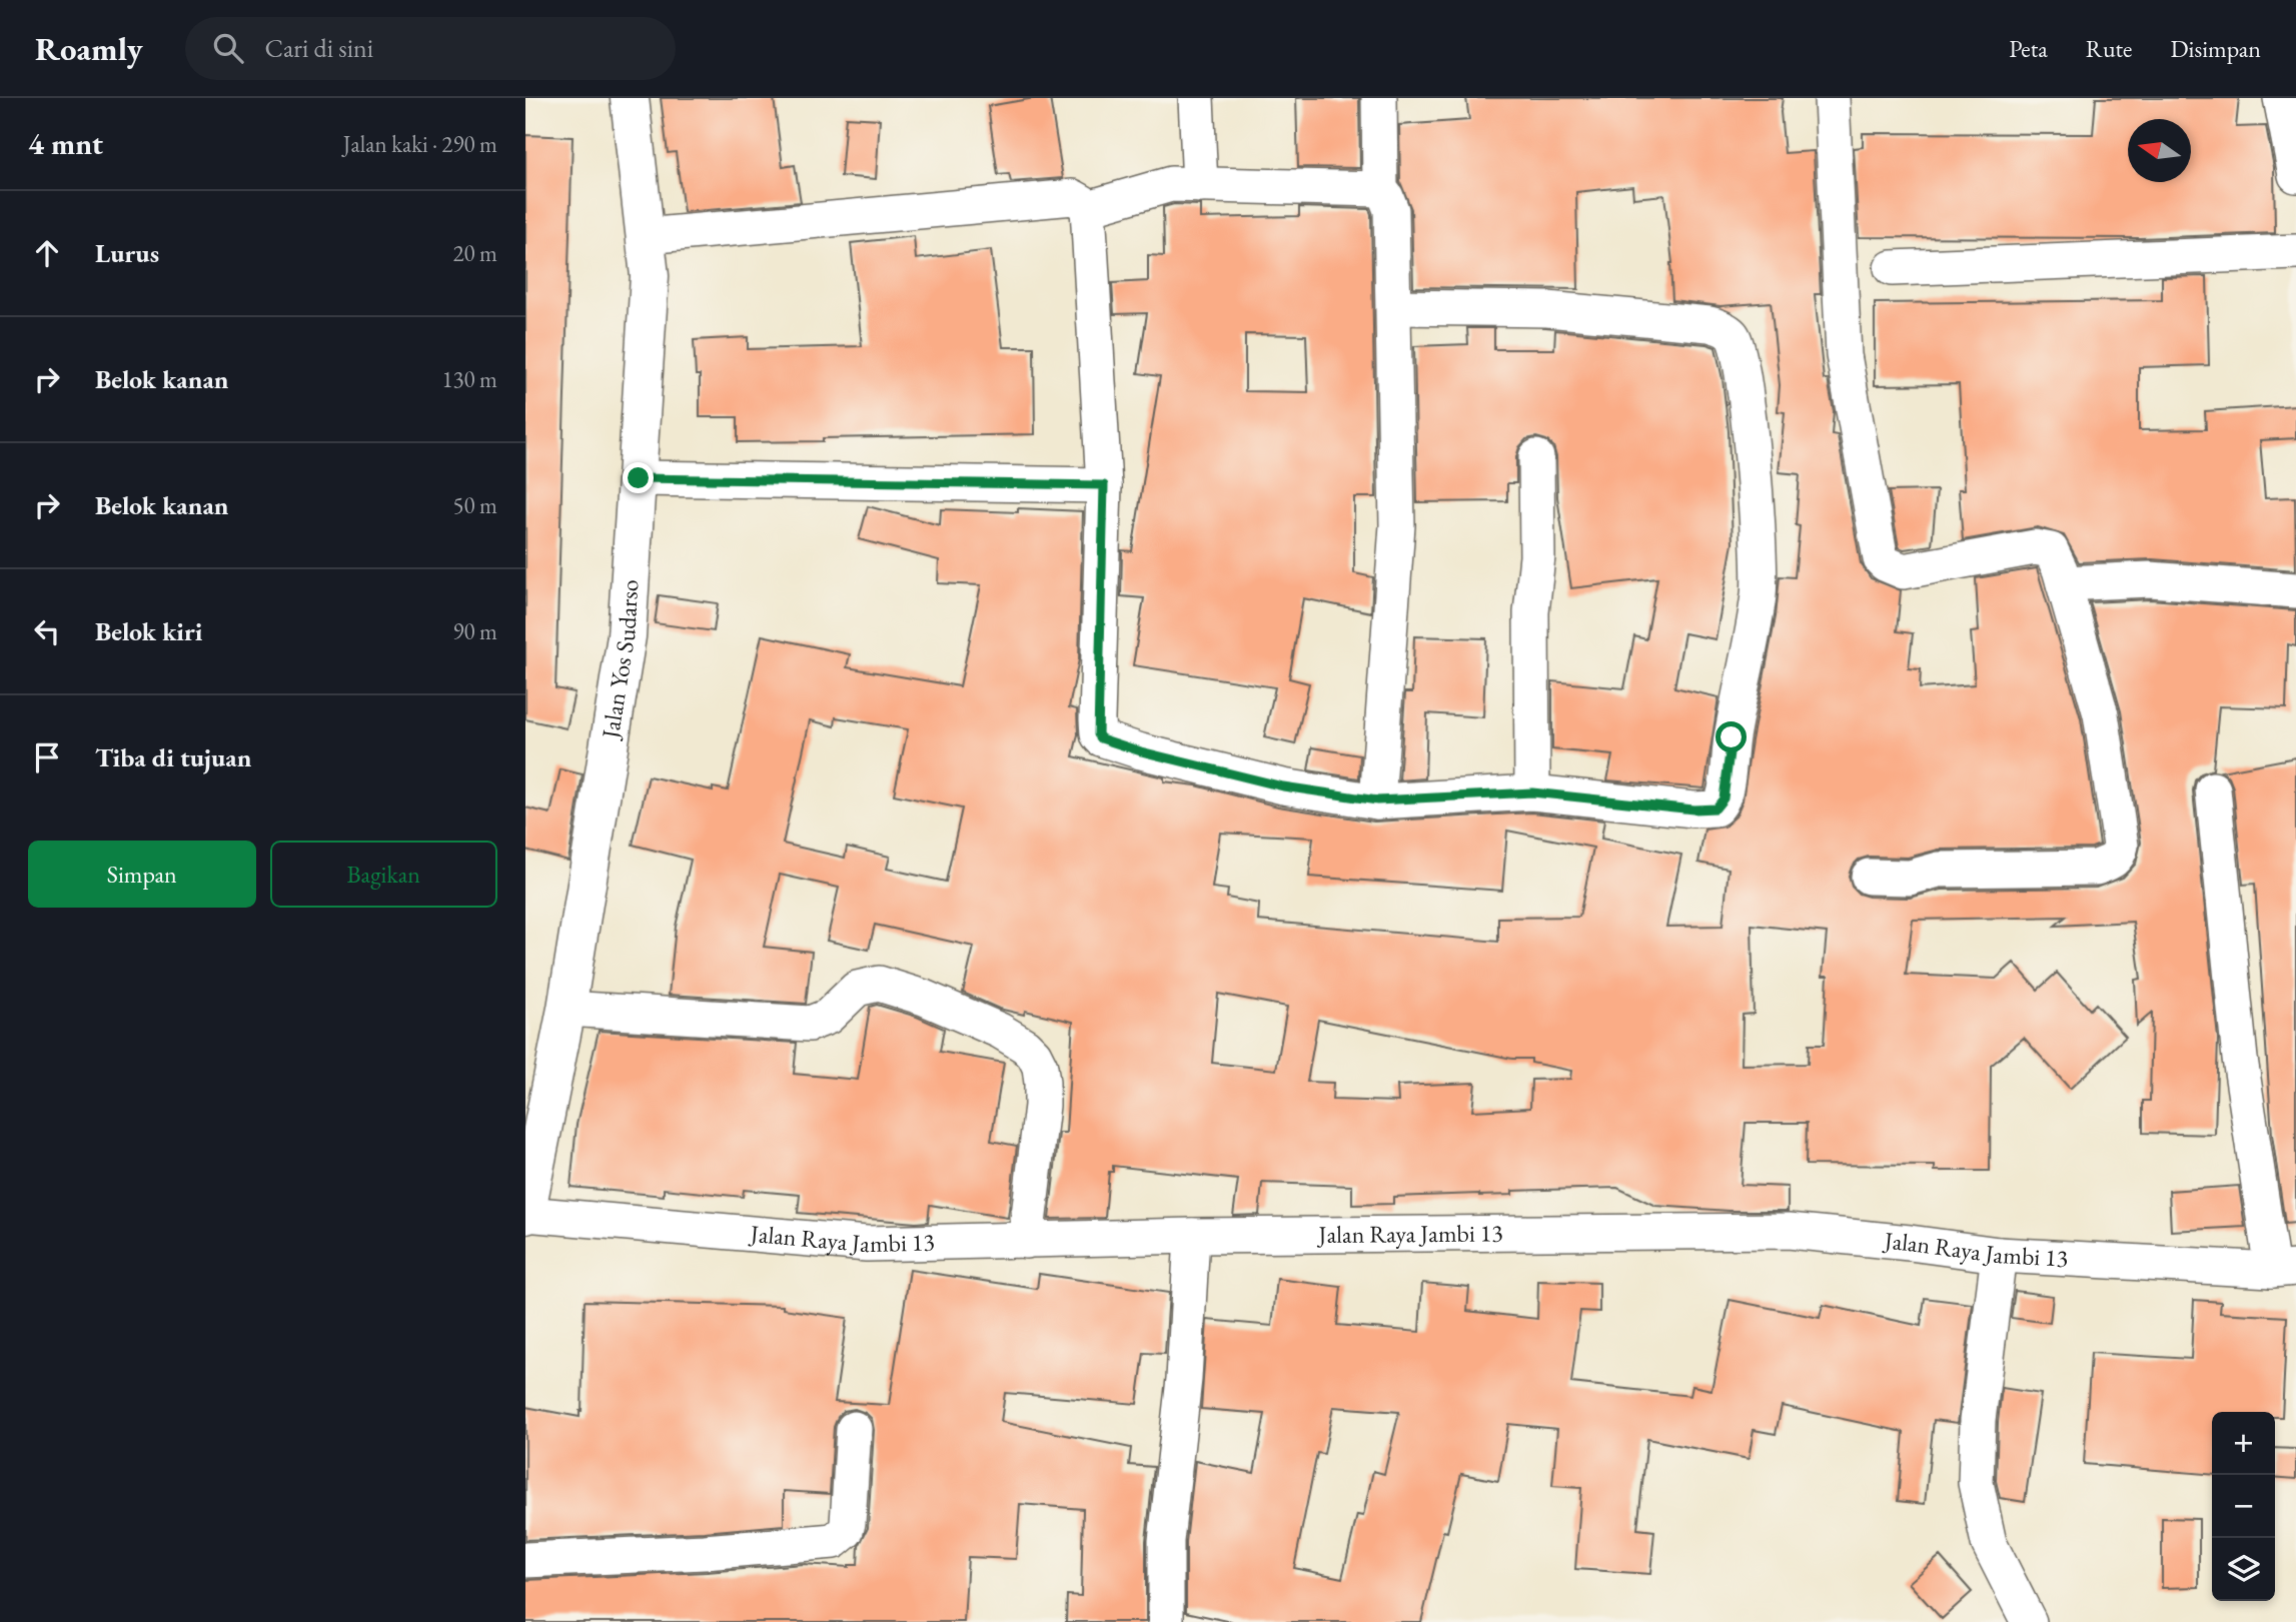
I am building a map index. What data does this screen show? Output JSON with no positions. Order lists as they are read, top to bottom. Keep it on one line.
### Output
{"streets":{"highway":["Jalan Yos Sudarso"],"street":["Jalan Raya Jambi 13"]},"crossings":[["Jalan Yos Sudarso","Jalan Raya Jambi 13"]],"north":"left","page":{"header":"Roamly","search":"Cari di sini","nav":["Peta","Rute","Disimpan"],"heading":["4 mnt","Jalan kaki · 290 m"],"list":[["Lurus","20 m"],["Belok kanan","130 m"],["Belok kanan","50 m"],["Belok kiri","90 m"],"Tiba di tujuan"],"buttons":["Simpan","Bagikan"],"map_buttons":["+","−"]}}
